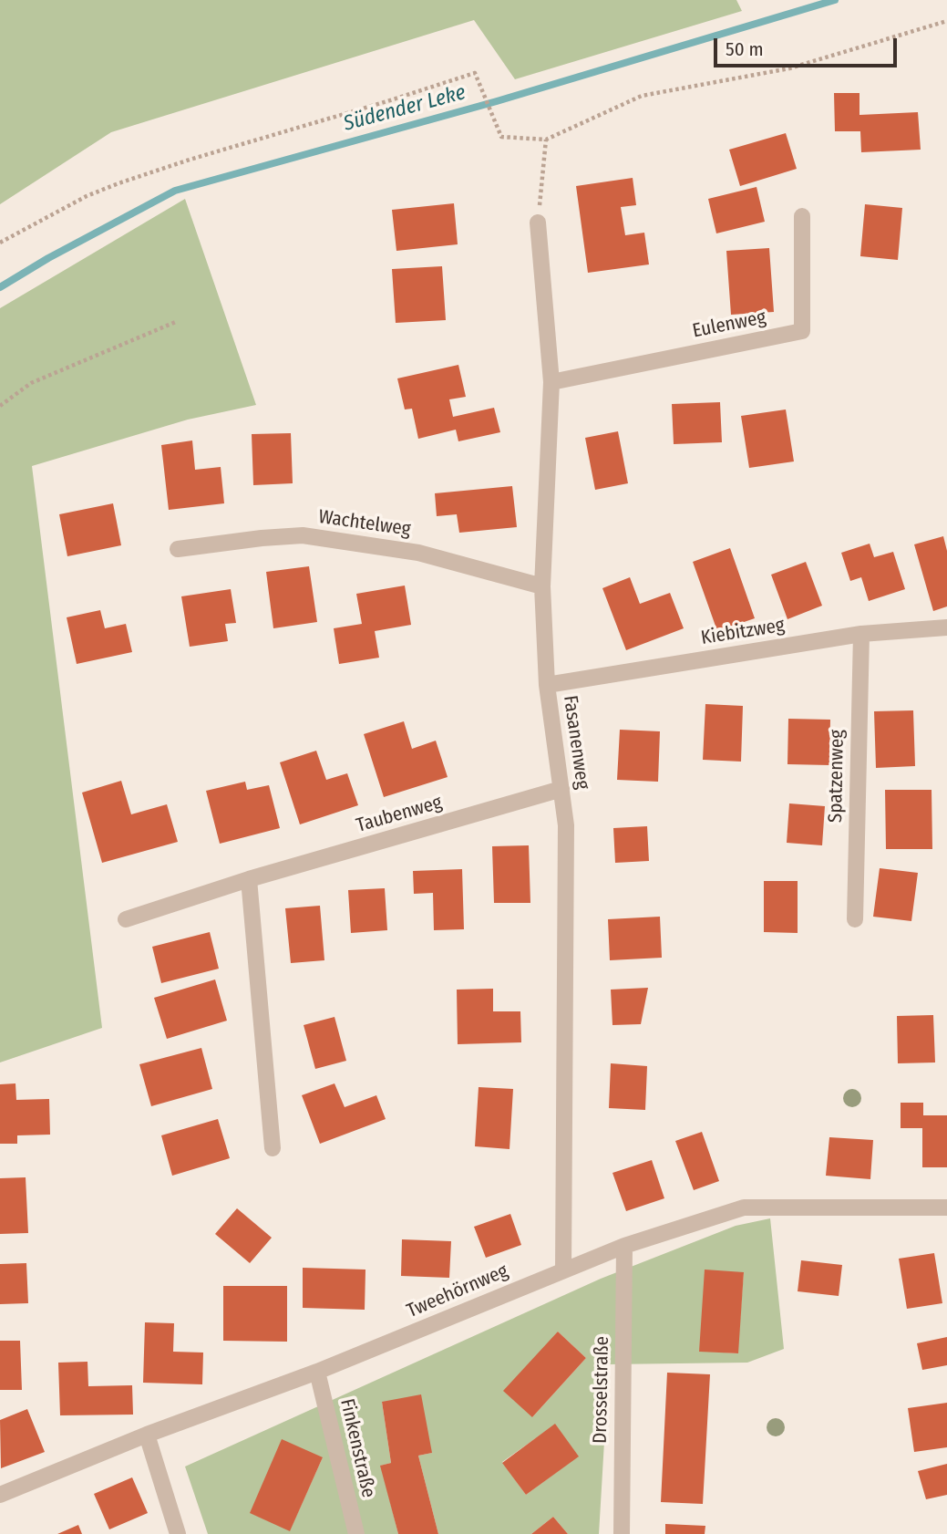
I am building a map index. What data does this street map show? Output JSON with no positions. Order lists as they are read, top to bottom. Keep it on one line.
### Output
{"streets":{"street":["Eulenweg","Wachtelweg","Kiebitzweg","Fasanenweg","Spatzenweg","Taubenweg","Tweehörnweg","Drosselstraße","Finkenstraße"]},"crossings":[["Eulenweg","Fasanenweg"],["Wachtelweg","Fasanenweg"],["Kiebitzweg","Fasanenweg"],["Kiebitzweg","Spatzenweg"],["Fasanenweg","Taubenweg"],["Fasanenweg","Tweehörnweg"],["Tweehörnweg","Drosselstraße"],["Tweehörnweg","Finkenstraße"]],"water":["Südender Leke"],"scale_bar":"50 m"}
